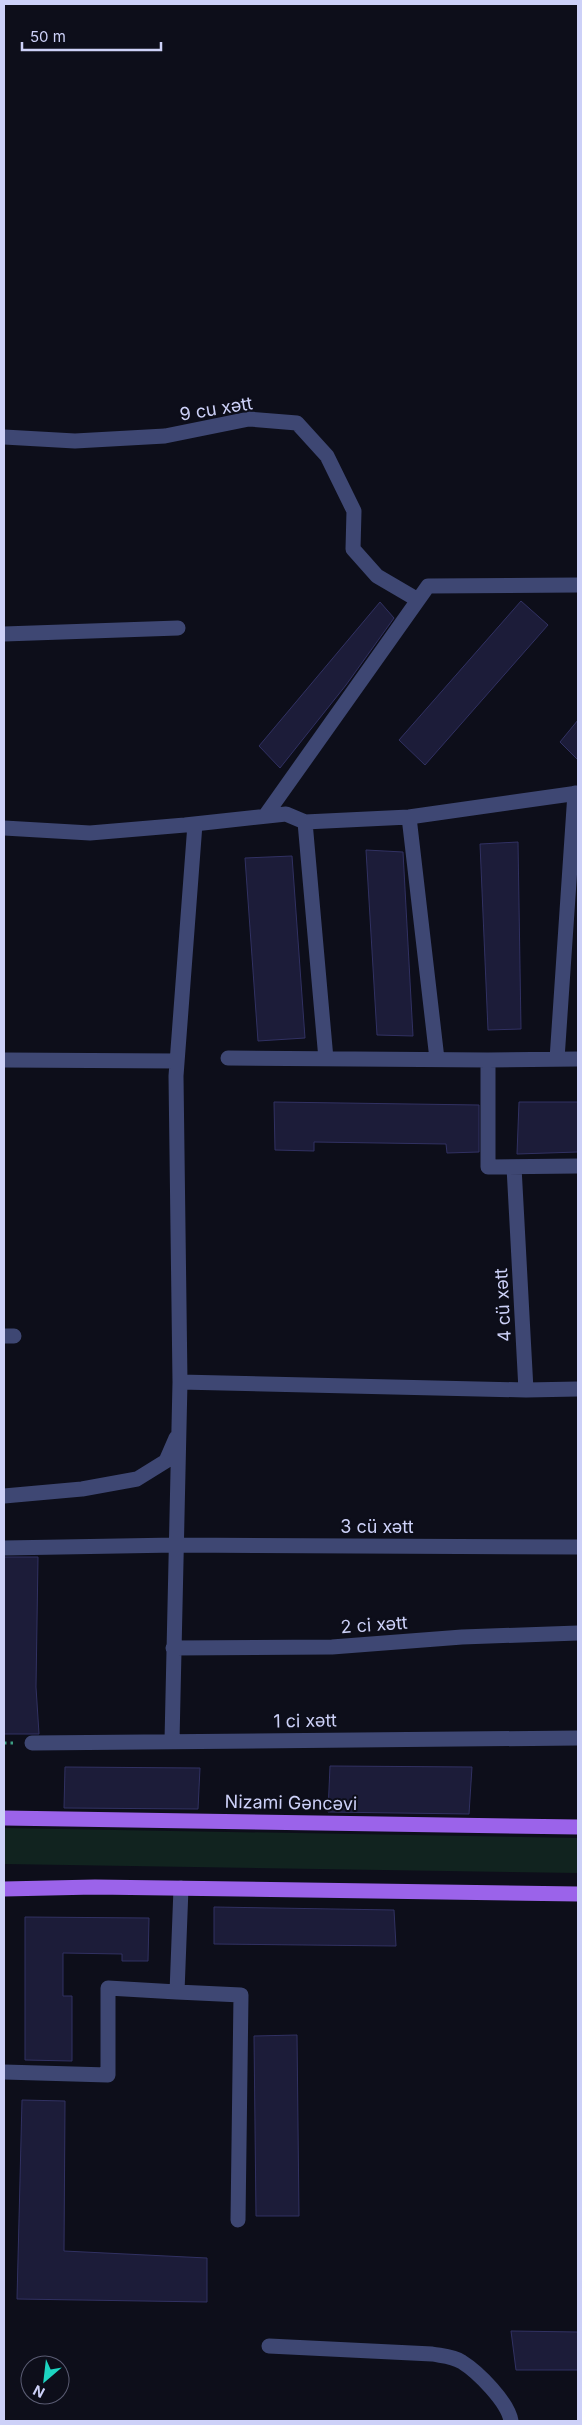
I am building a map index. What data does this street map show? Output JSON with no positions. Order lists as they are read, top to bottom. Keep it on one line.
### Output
{"streets":{"main road":["Nizami Gəncəvi"],"street":["9 cu xətt","4 cü xətt","3 cü xətt","2 ci xətt","1 ci xətt"]},"scale_bar":"50 m","north":"bottom left"}
